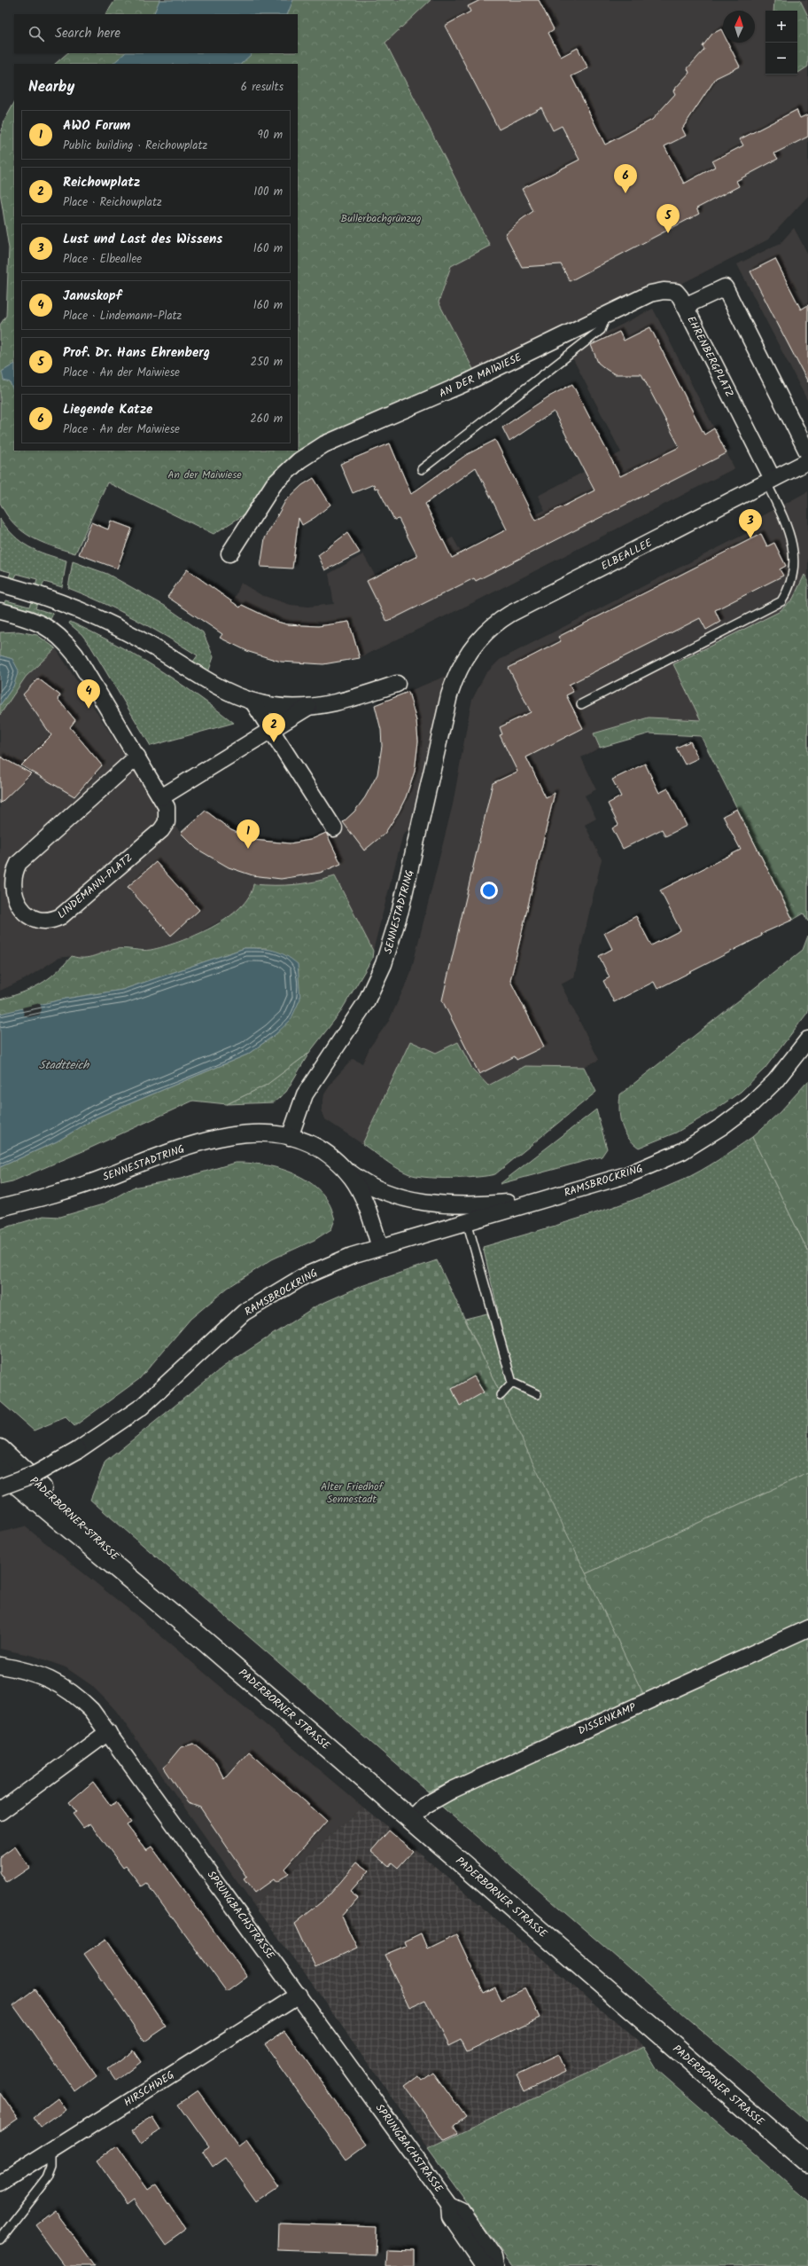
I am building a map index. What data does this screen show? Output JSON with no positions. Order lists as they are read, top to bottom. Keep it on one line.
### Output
{"streets":{"main road":["PADERBORNER STRASSE"],"street":["EHRENBERGPLATZ","AN DER MAIWIESE","ELBEALLEE","LINDEMANN-PLATZ","SENNESTADTRING","RAMSBROCKRING","DISSENKAMP","SPRUNGBACHSTRASSE","HIRSCHWEG"]},"crossings":[["EHRENBERGPLATZ","AN DER MAIWIESE"],["EHRENBERGPLATZ","ELBEALLEE"],["ELBEALLEE","SENNESTADTRING"],["SENNESTADTRING","RAMSBROCKRING"],["PADERBORNER STRASSE","DISSENKAMP"],["SPRUNGBACHSTRASSE","HIRSCHWEG"]],"water":["Stadtteich"],"parks":["Bullerbachgrünzug","An der Maiwiese","Alter Friedhof Sennestadt"],"north":"top","page":{"map_buttons":["+","−"],"search":"Search here","heading":["Nearby","6 results"],"list":[{"mark":"1","name":"AWO Forum","note":"Public building · Reichowplatz","value":"90 m"},{"mark":"2","name":"Reichowplatz","note":"Place · Reichowplatz","value":"100 m"},{"mark":"3","name":"Lust und Last des Wissens","note":"Place · Elbeallee","value":"160 m"},{"mark":"4","name":"Januskopf","note":"Place · Lindemann-Platz","value":"160 m"},{"mark":"5","name":"Prof. Dr. Hans Ehrenberg","note":"Place · An der Maiwiese","value":"250 m"},{"mark":"6","name":"Liegende Katze","note":"Place · An der Maiwiese","value":"260 m"}],"pins":["6","5","3","4","2","1"]}}
